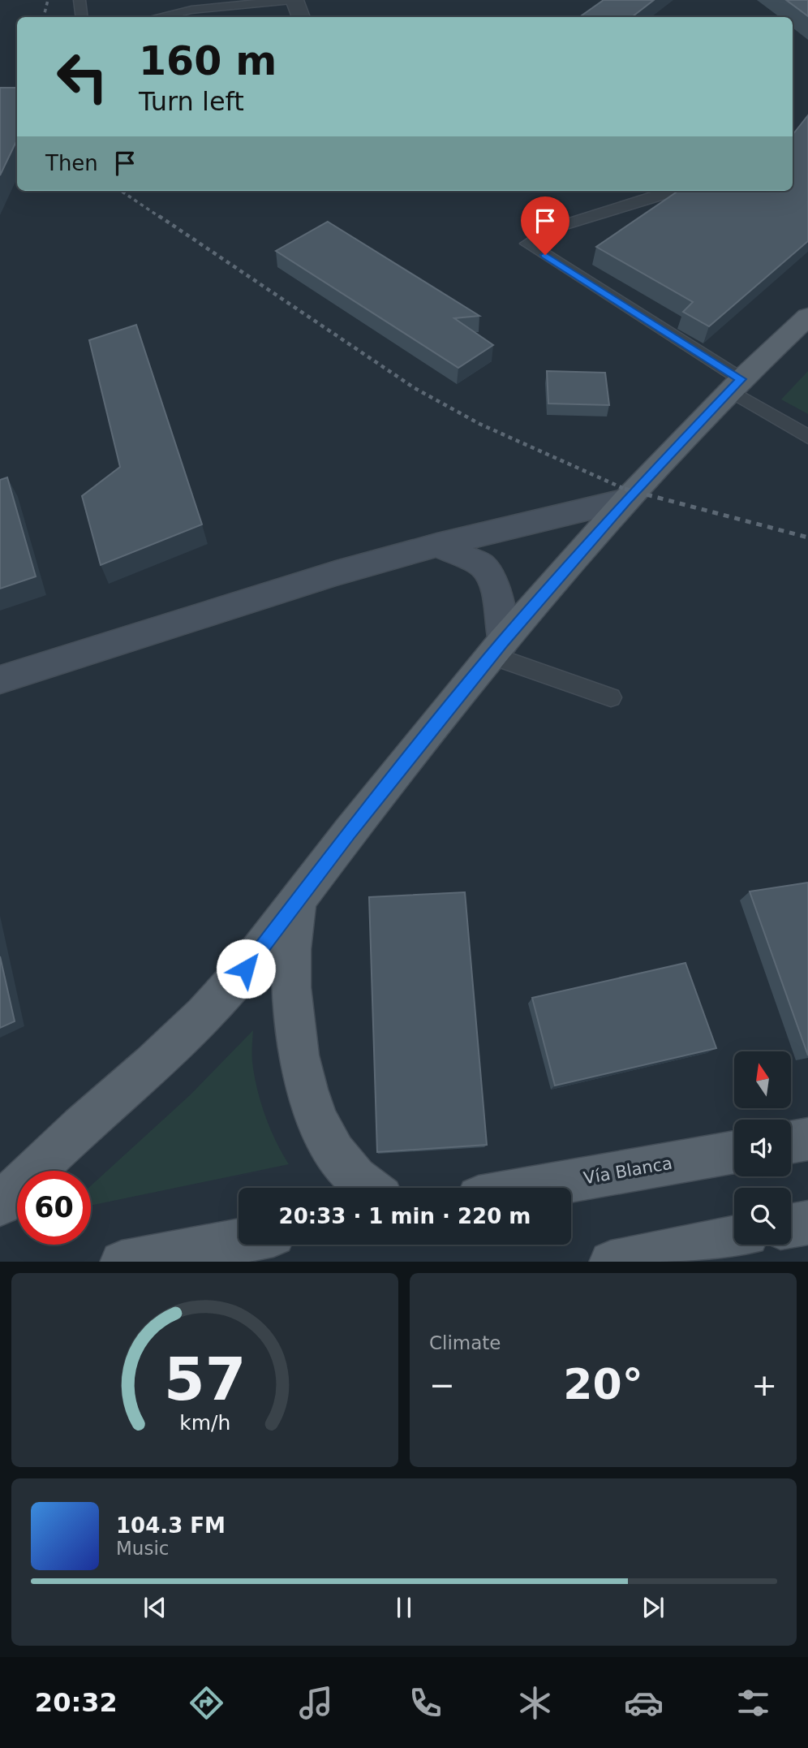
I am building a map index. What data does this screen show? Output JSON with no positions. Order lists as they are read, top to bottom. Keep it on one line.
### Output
{"streets":{"main road":["Vía Blanca"]},"north":"top","page":{"turn":["160 m","Turn left"],"then":"Then","limit":"60","trip":"20:33 · 1 min · 220 m","tile":"Climate","heat":["−","20°","+"],"song":["104.3 FM","Music"],"tabs":"20:32","gauge":["57","km/h"]}}
